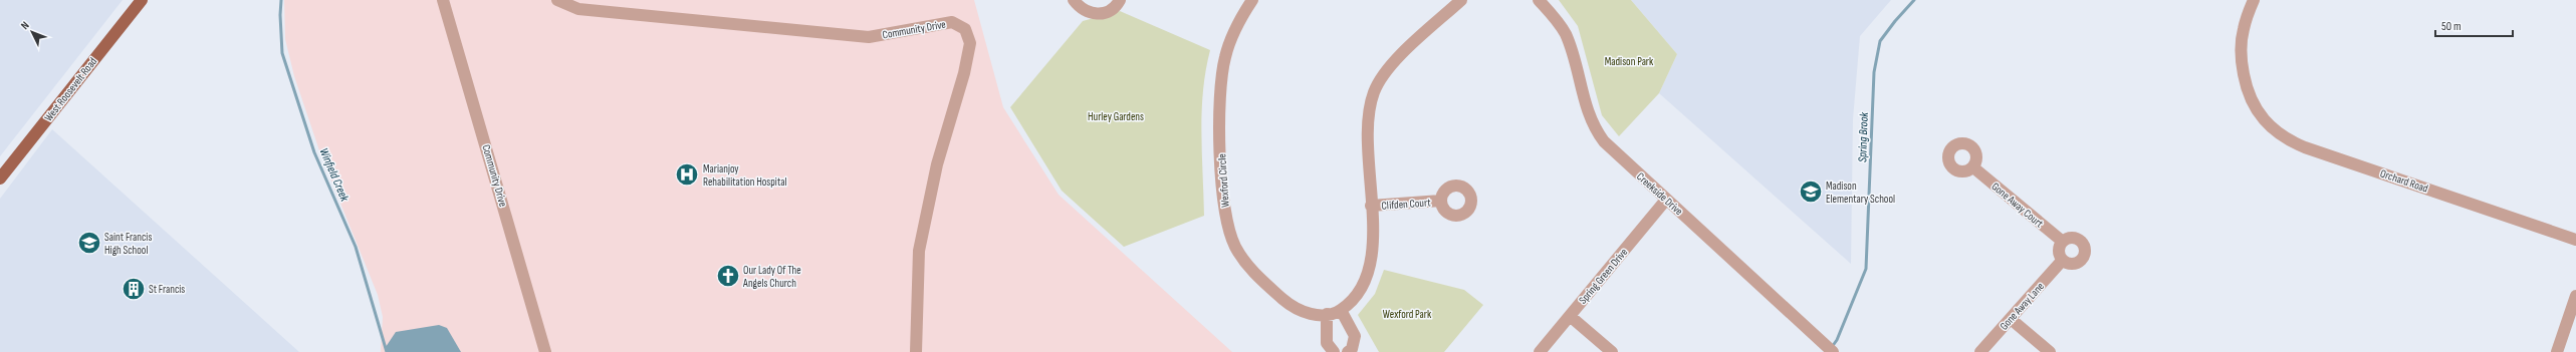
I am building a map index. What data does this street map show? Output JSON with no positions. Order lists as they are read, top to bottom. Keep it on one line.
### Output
{"streets":{"main road":["West Roosevelt Road"],"street":["Community Drive","Wexford Circle","Orchard Road","Creekside Drive","Clifden Court","Gone Away Court","Spring Green Drive","Gone Away Lane"]},"crossings":[["Wexford Circle","Clifden Court"],["Creekside Drive","Spring Green Drive"],["Gone Away Court","Gone Away Lane"]],"water":["Spring Brook","Winfield Creek"],"parks":["Madison Park","Hurley Gardens","Wexford Park"],"places":{"hospital":["Marianjoy Rehabilitation Hospital"],"school or university":["Madison Elementary School","Saint Francis High School"],"church":["Our Lady Of The Angels Church"],"building":["St Francis"]},"scale_bar":"50 m","north":"top left"}
